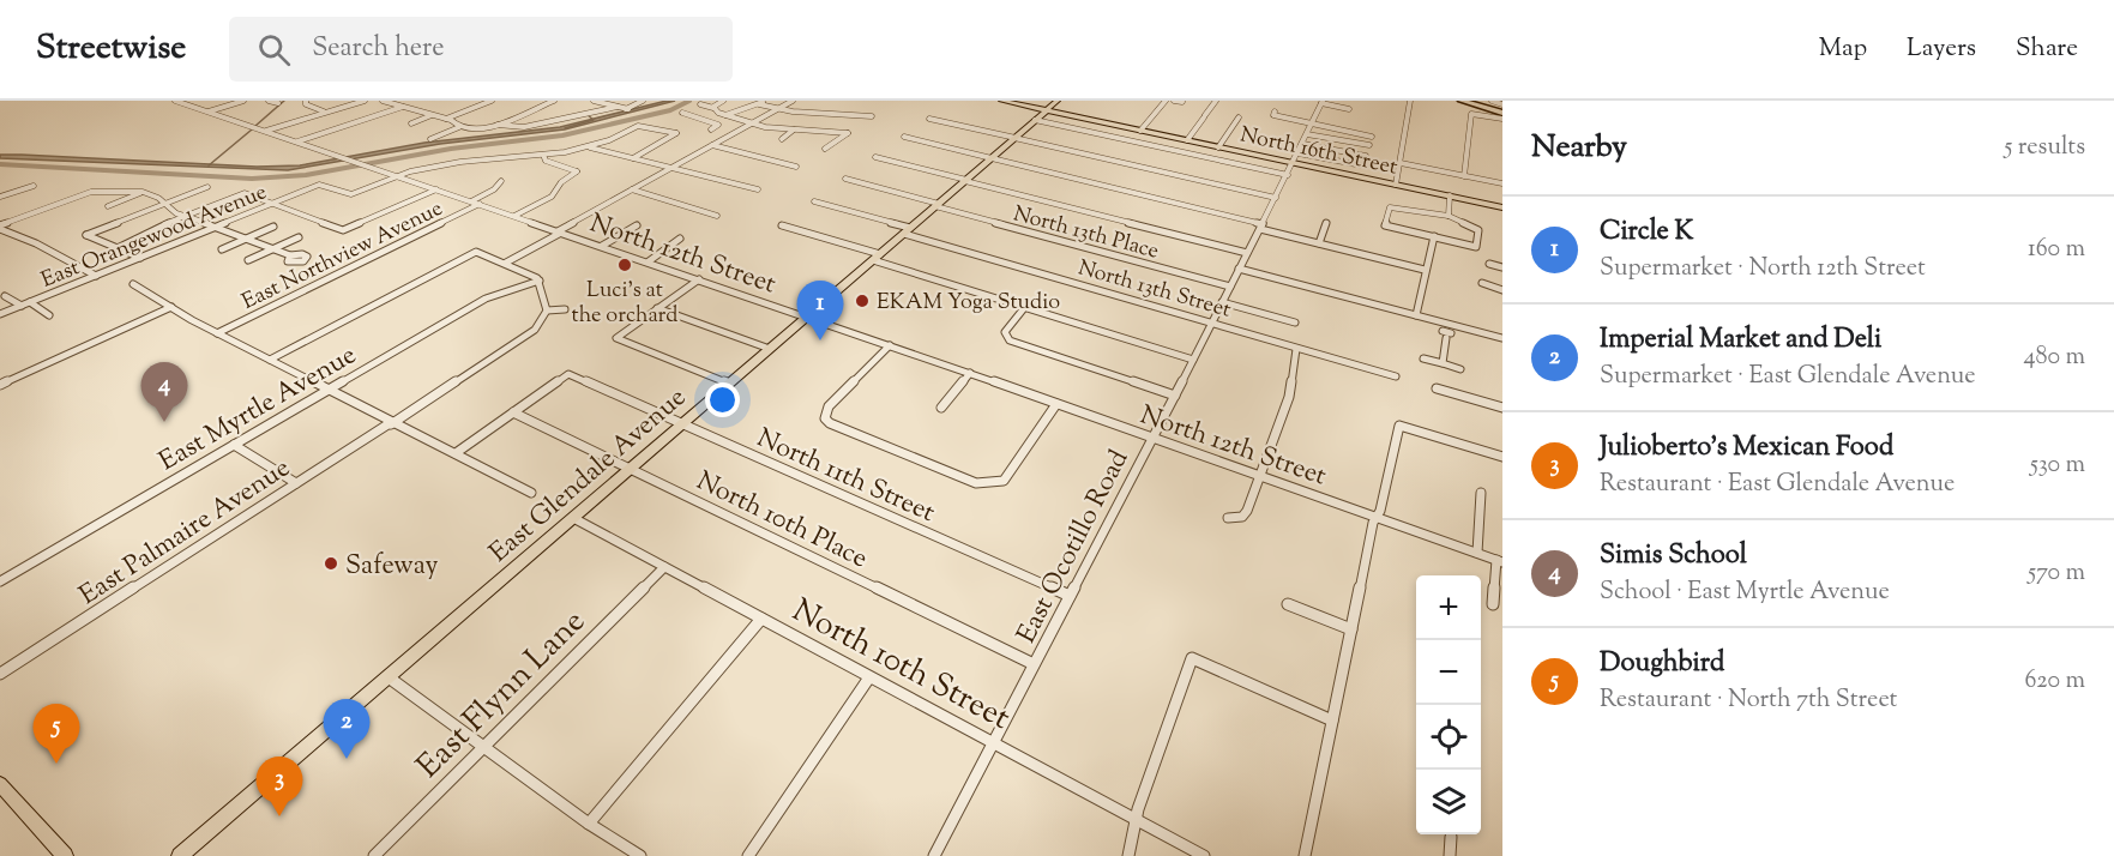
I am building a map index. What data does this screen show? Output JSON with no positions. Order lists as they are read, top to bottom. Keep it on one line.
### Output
{"streets":{"main road":["North 16th Street","East Glendale Avenue"],"street":["North 13th Place","East Orangewood Avenue","North 12th Street","East Northview Avenue","North 13th Street","East Myrtle Avenue","North 11th Street","North 10th Place","East Palmaire Avenue","East Ocotillo Road","North 10th Street","East Flynn Lane"]},"crossings":[["North 16th Street","East Glendale Avenue"],["North 16th Street","East Ocotillo Road"],["North 13th Place","East Glendale Avenue"],["North 13th Place","East Ocotillo Road"],["East Orangewood Avenue","North 12th Street"],["North 12th Street","East Northview Avenue"],["North 12th Street","East Glendale Avenue"],["North 12th Street","East Ocotillo Road"],["North 13th Street","East Glendale Avenue"],["North 13th Street","East Ocotillo Road"],["East Glendale Avenue","North 11th Street"],["East Glendale Avenue","North 10th Place"],["East Glendale Avenue","North 10th Street"],["North 11th Street","North 10th Place"],["North 11th Street","East Ocotillo Road"],["North 10th Place","East Ocotillo Road"],["East Ocotillo Road","North 10th Street"],["North 10th Street","East Flynn Lane"]],"places":["Luci’s at the orchard","EKAM Yoga Studio","Safeway"],"page":{"header":"Streetwise","search":"Search here","nav":["Map","Layers","Share"],"heading":["Nearby","5 results"],"list":[{"mark":"1","name":"Circle K","note":"Supermarket · North 12th Street","value":"160 m"},{"mark":"2","name":"Imperial Market and Deli","note":"Supermarket · East Glendale Avenue","value":"480 m"},{"mark":"3","name":"Julioberto's Mexican Food","note":"Restaurant · East Glendale Avenue","value":"530 m"},{"mark":"4","name":"Simis School","note":"School · East Myrtle Avenue","value":"570 m"},{"mark":"5","name":"Doughbird","note":"Restaurant · North 7th Street","value":"620 m"}],"pins":["1","4","2","5","3"],"map_buttons":["+","−"]}}
